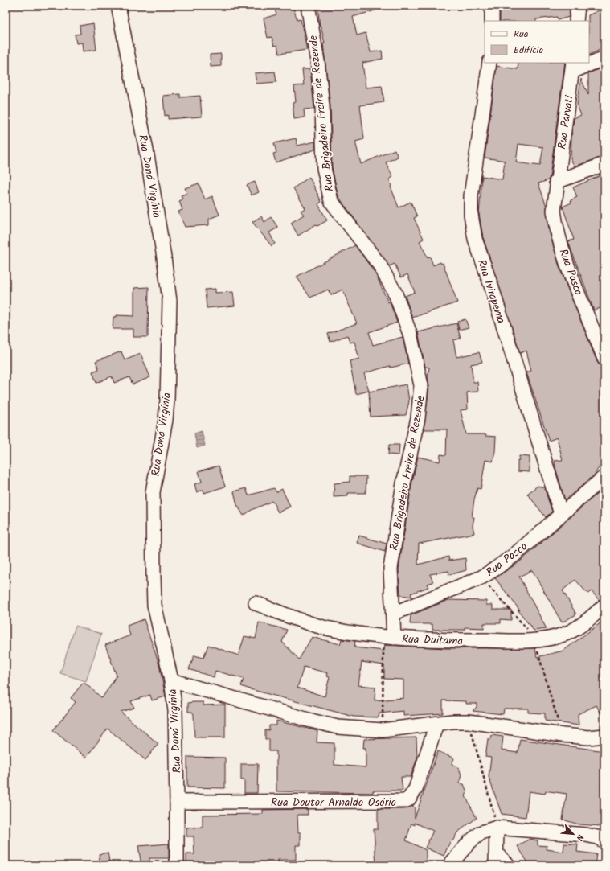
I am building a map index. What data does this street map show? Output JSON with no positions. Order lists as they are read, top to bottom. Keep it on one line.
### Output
{"streets":{"street":["Rua Brigadeiro Freire de Rezende","Rua Parvati","Rua Doná Virgínia","Rua Pasco","Rua Ivirapema","Rua Duitama","Rua Doutor Arnaldo Osório"]},"crossings":[["Rua Brigadeiro Freire de Rezende","Rua Pasco"],["Rua Brigadeiro Freire de Rezende","Rua Duitama"],["Rua Parvati","Rua Pasco"],["Rua Doná Virgínia","Rua Doutor Arnaldo Osório"],["Rua Pasco","Rua Ivirapema"]],"legend":["Rua","Edifício"],"north":"bottom right"}
